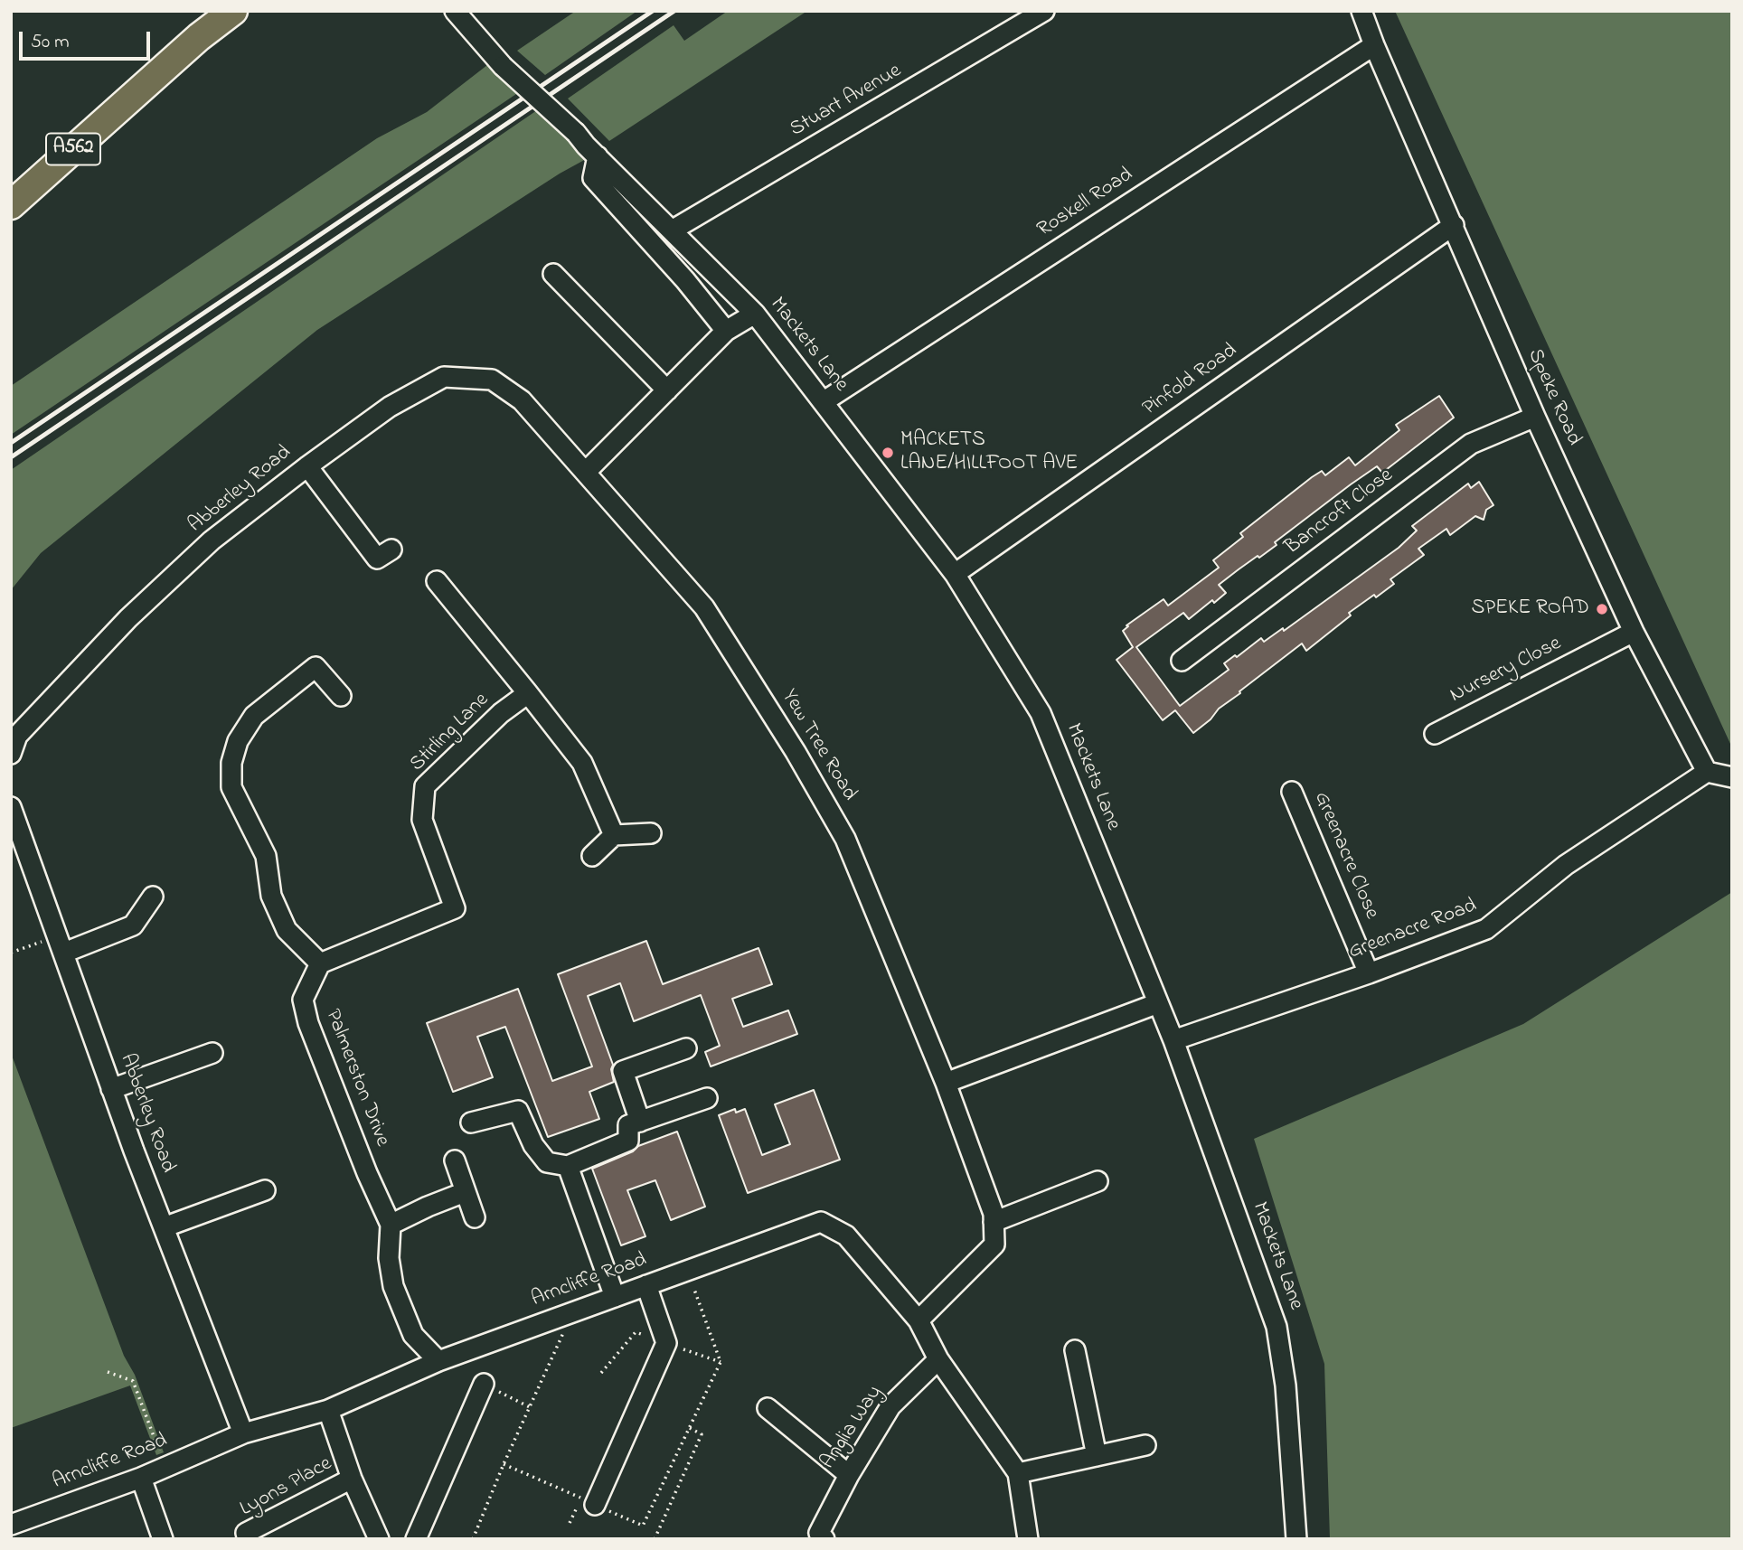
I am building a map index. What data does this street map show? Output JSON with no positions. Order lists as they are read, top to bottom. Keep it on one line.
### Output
{"streets":{"highway":["A562"],"street":["Stuart Avenue","Roskell Road","Mackets Lane","Pinfold Road","Speke Road","Abberley Road","Bancroft Close","Nursery Close","Stirling Lane","Yew Tree Road","Greenacre Close","Greenacre Road","Palmerston Drive","Arncliffe Road","Anglia Way","Lyons Place"]},"crossings":[["Stuart Avenue","Mackets Lane"],["Roskell Road","Mackets Lane"],["Roskell Road","Speke Road"],["Mackets Lane","Pinfold Road"],["Mackets Lane","Greenacre Road"],["Pinfold Road","Speke Road"],["Speke Road","Bancroft Close"],["Speke Road","Nursery Close"],["Speke Road","Greenacre Road"],["Abberley Road","Yew Tree Road"],["Abberley Road","Arncliffe Road"],["Stirling Lane","Palmerston Drive"],["Yew Tree Road","Arncliffe Road"],["Greenacre Close","Greenacre Road"],["Palmerston Drive","Arncliffe Road"],["Arncliffe Road","Anglia Way"]],"places":["MACKETS LANE/HILLFOOT AVE","SPEKE ROAD"],"scale_bar":"50 m"}
